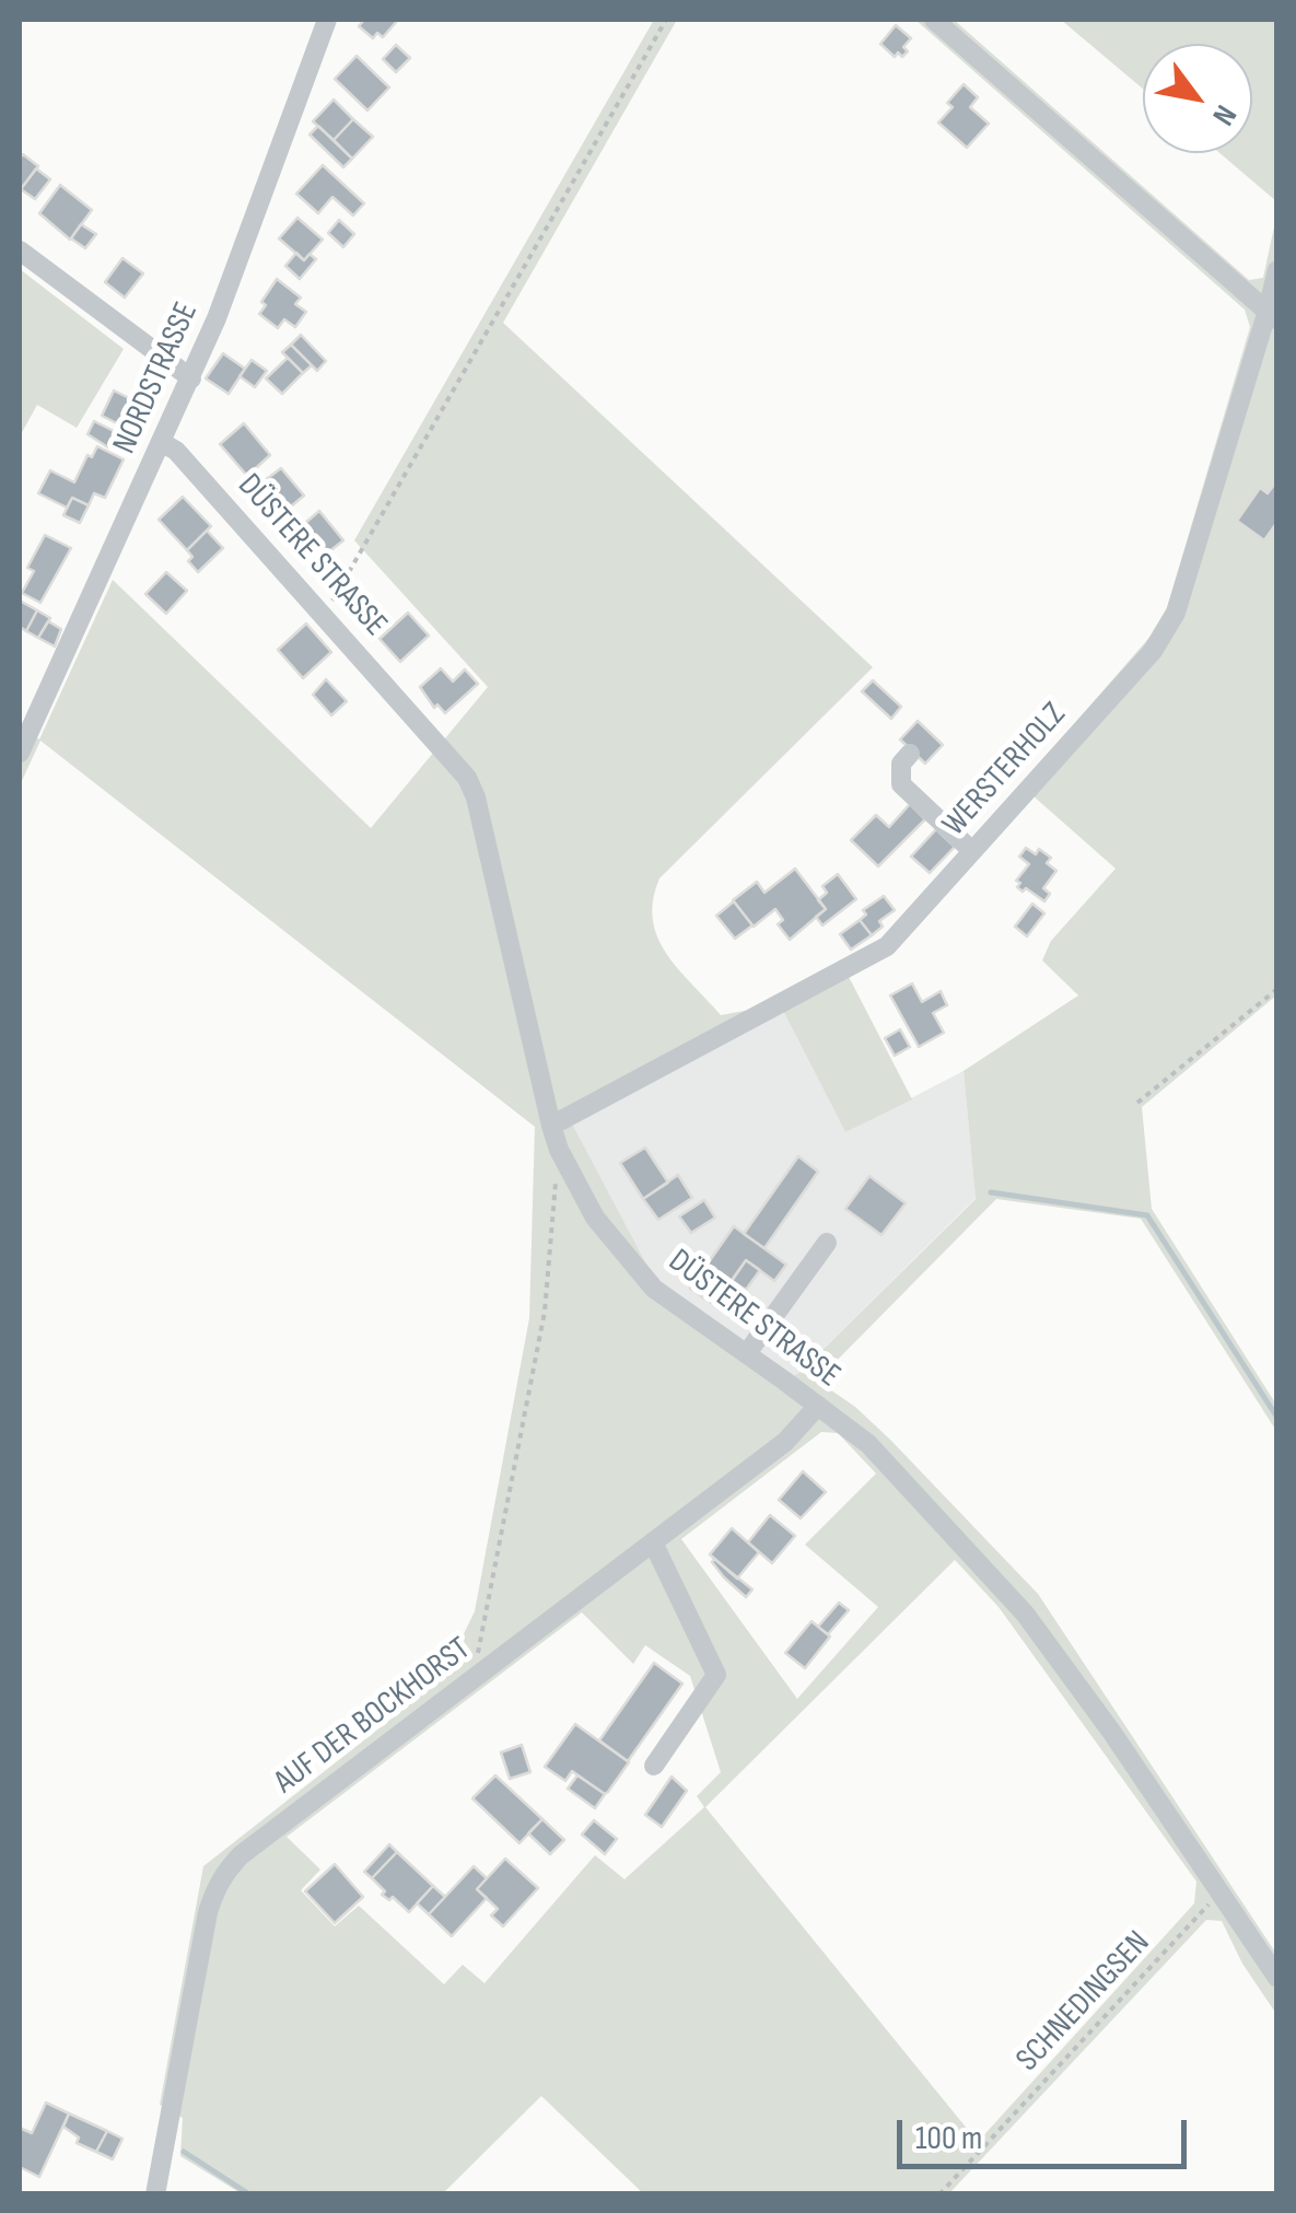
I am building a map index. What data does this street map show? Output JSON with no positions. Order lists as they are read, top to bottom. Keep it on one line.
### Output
{"streets":{"street":["NORDSTRASSE","DÜSTERE STRASSE","WERSTERHOLZ","AUF DER BOCKHORST"],"path":["SCHNEDINGSEN"]},"crossings":[["NORDSTRASSE","DÜSTERE STRASSE"],["DÜSTERE STRASSE","WERSTERHOLZ"],["DÜSTERE STRASSE","AUF DER BOCKHORST"],["DÜSTERE STRASSE","SCHNEDINGSEN"]],"scale_bar":"100 m","north":"bottom right"}
